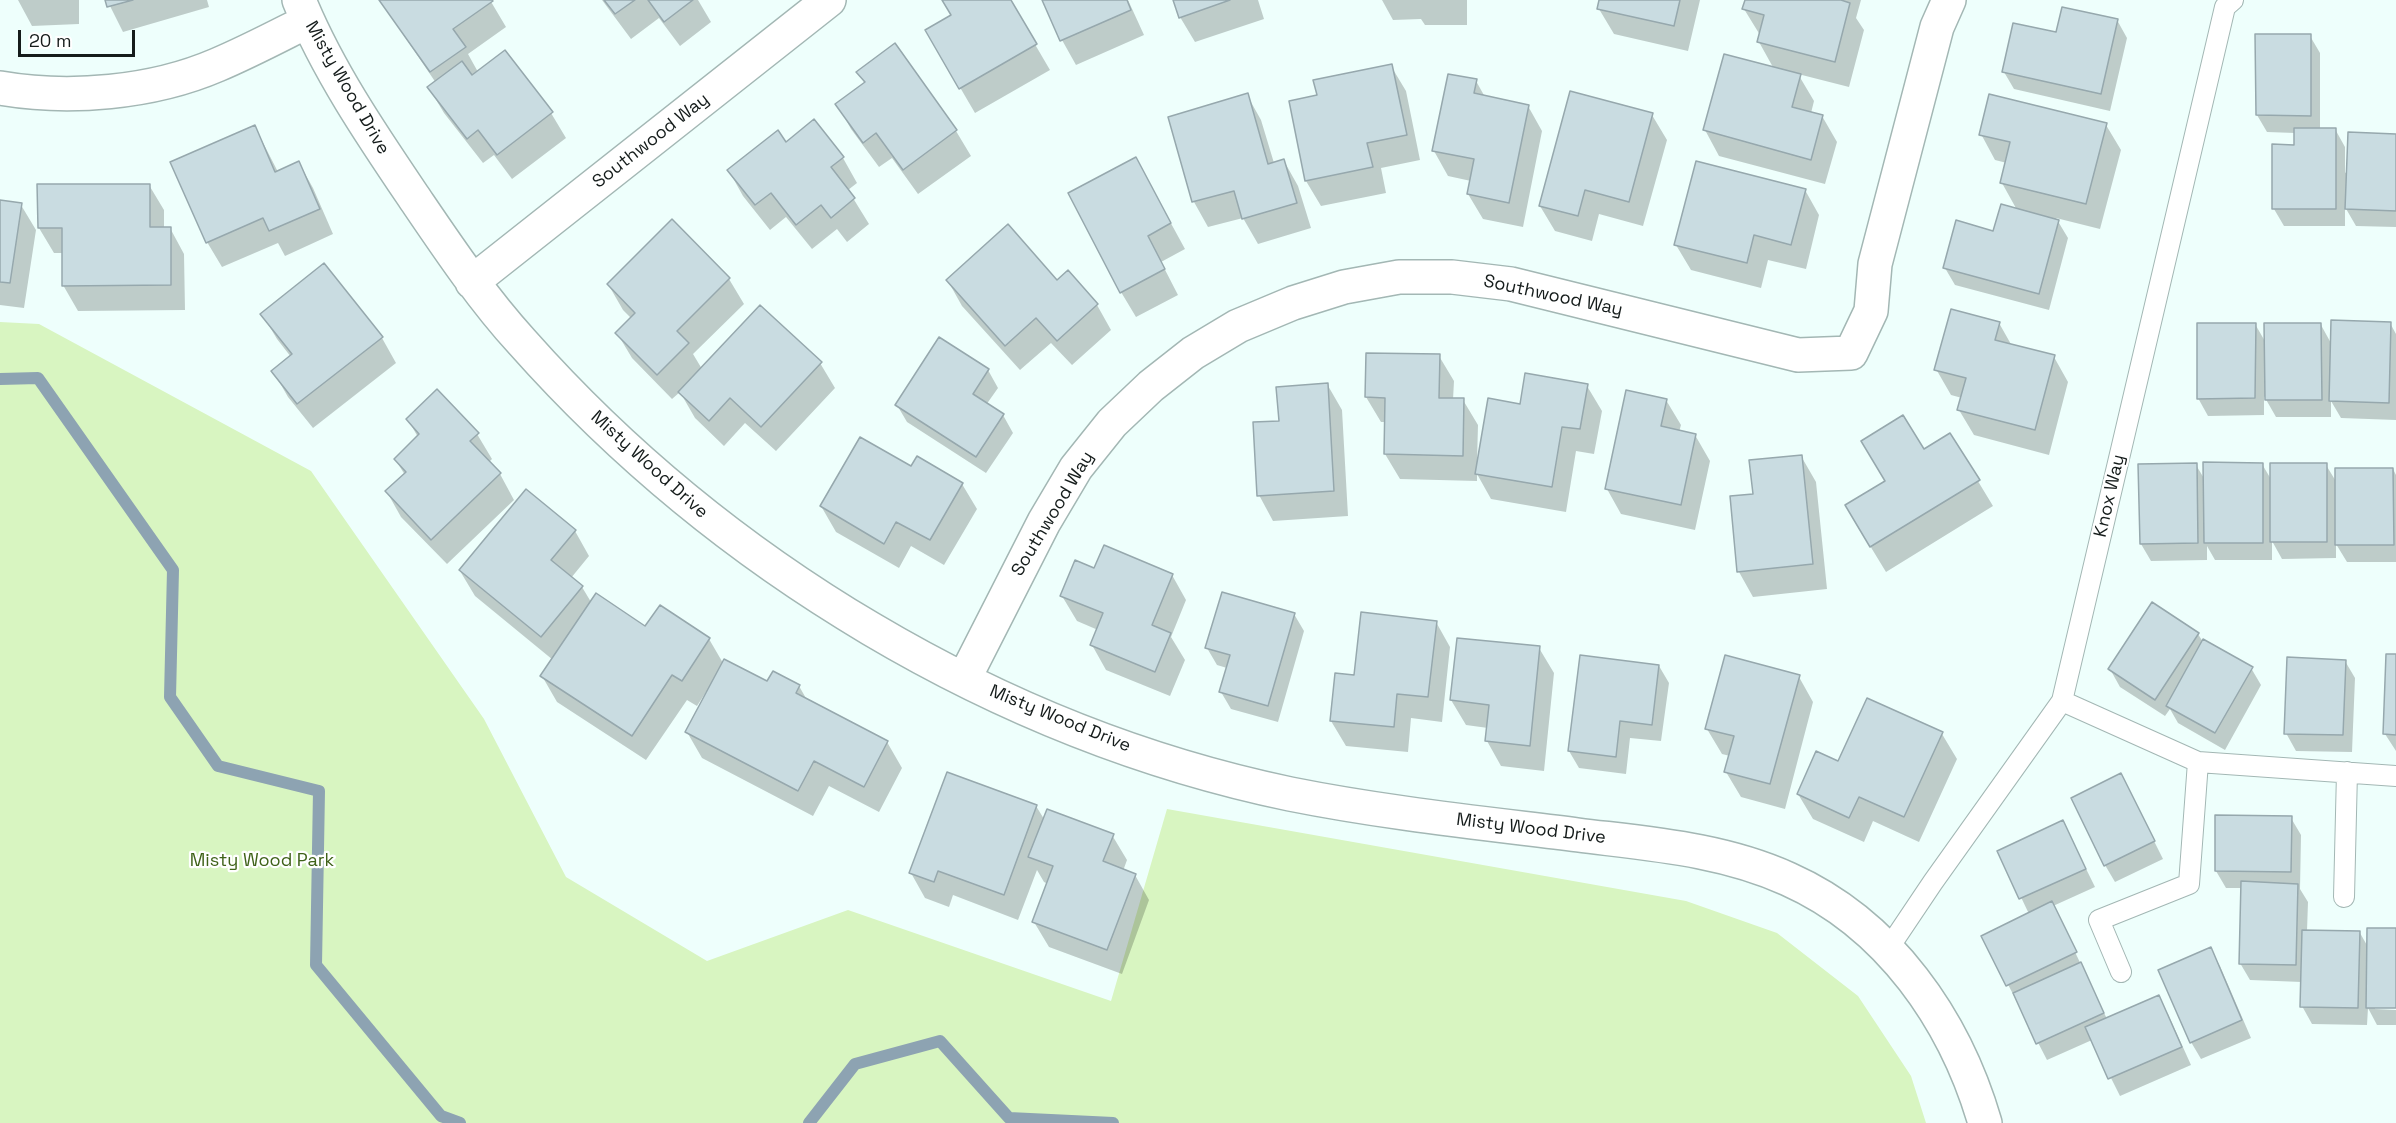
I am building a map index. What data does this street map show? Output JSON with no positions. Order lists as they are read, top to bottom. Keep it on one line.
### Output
{"streets":{"street":["Misty Wood Drive","Southwood Way"],"lane":["Knox Way"]},"crossings":[["Misty Wood Drive","Southwood Way"],["Misty Wood Drive","Knox Way"]],"parks":["Misty Wood Park"],"scale_bar":"20 m"}
